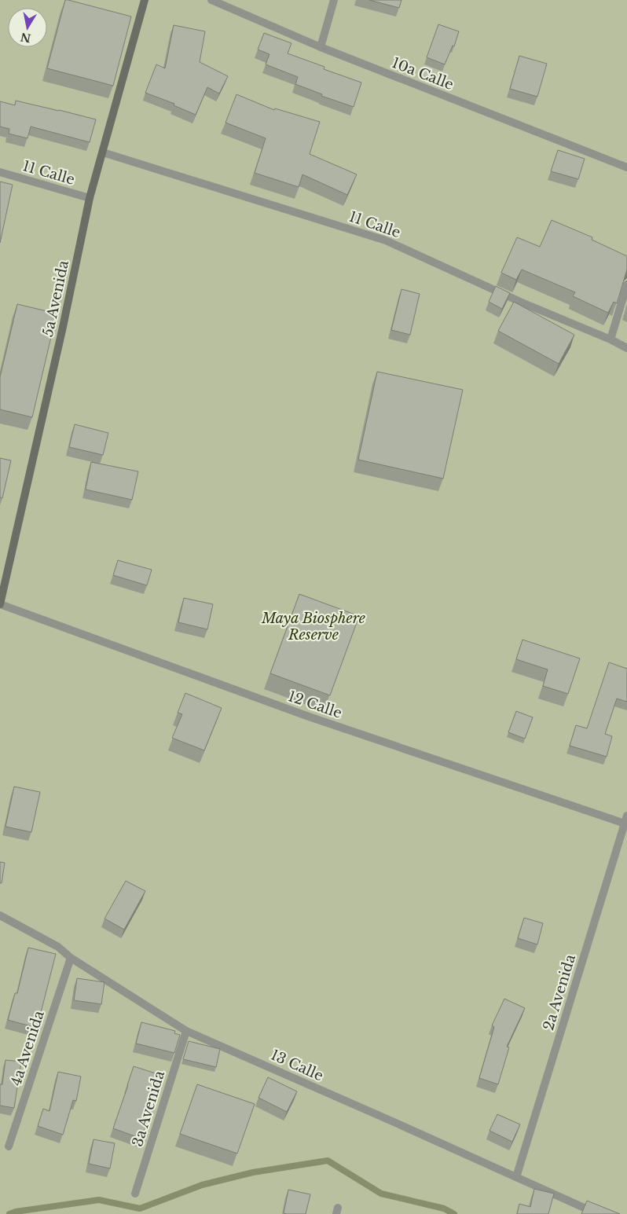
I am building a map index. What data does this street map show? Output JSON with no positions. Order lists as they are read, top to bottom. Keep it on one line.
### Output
{"streets":{"street":["10a Calle","11 Calle","5a Avenida","12 Calle","2a Avenida","4a Avenida","13 Calle","3a Avenida"]},"crossings":[["11 Calle","5a Avenida"],["5a Avenida","12 Calle"],["12 Calle","2a Avenida"],["2a Avenida","13 Calle"],["4a Avenida","13 Calle"],["13 Calle","3a Avenida"]],"parks":["Maya Biosphere Reserve"],"north":"bottom"}
